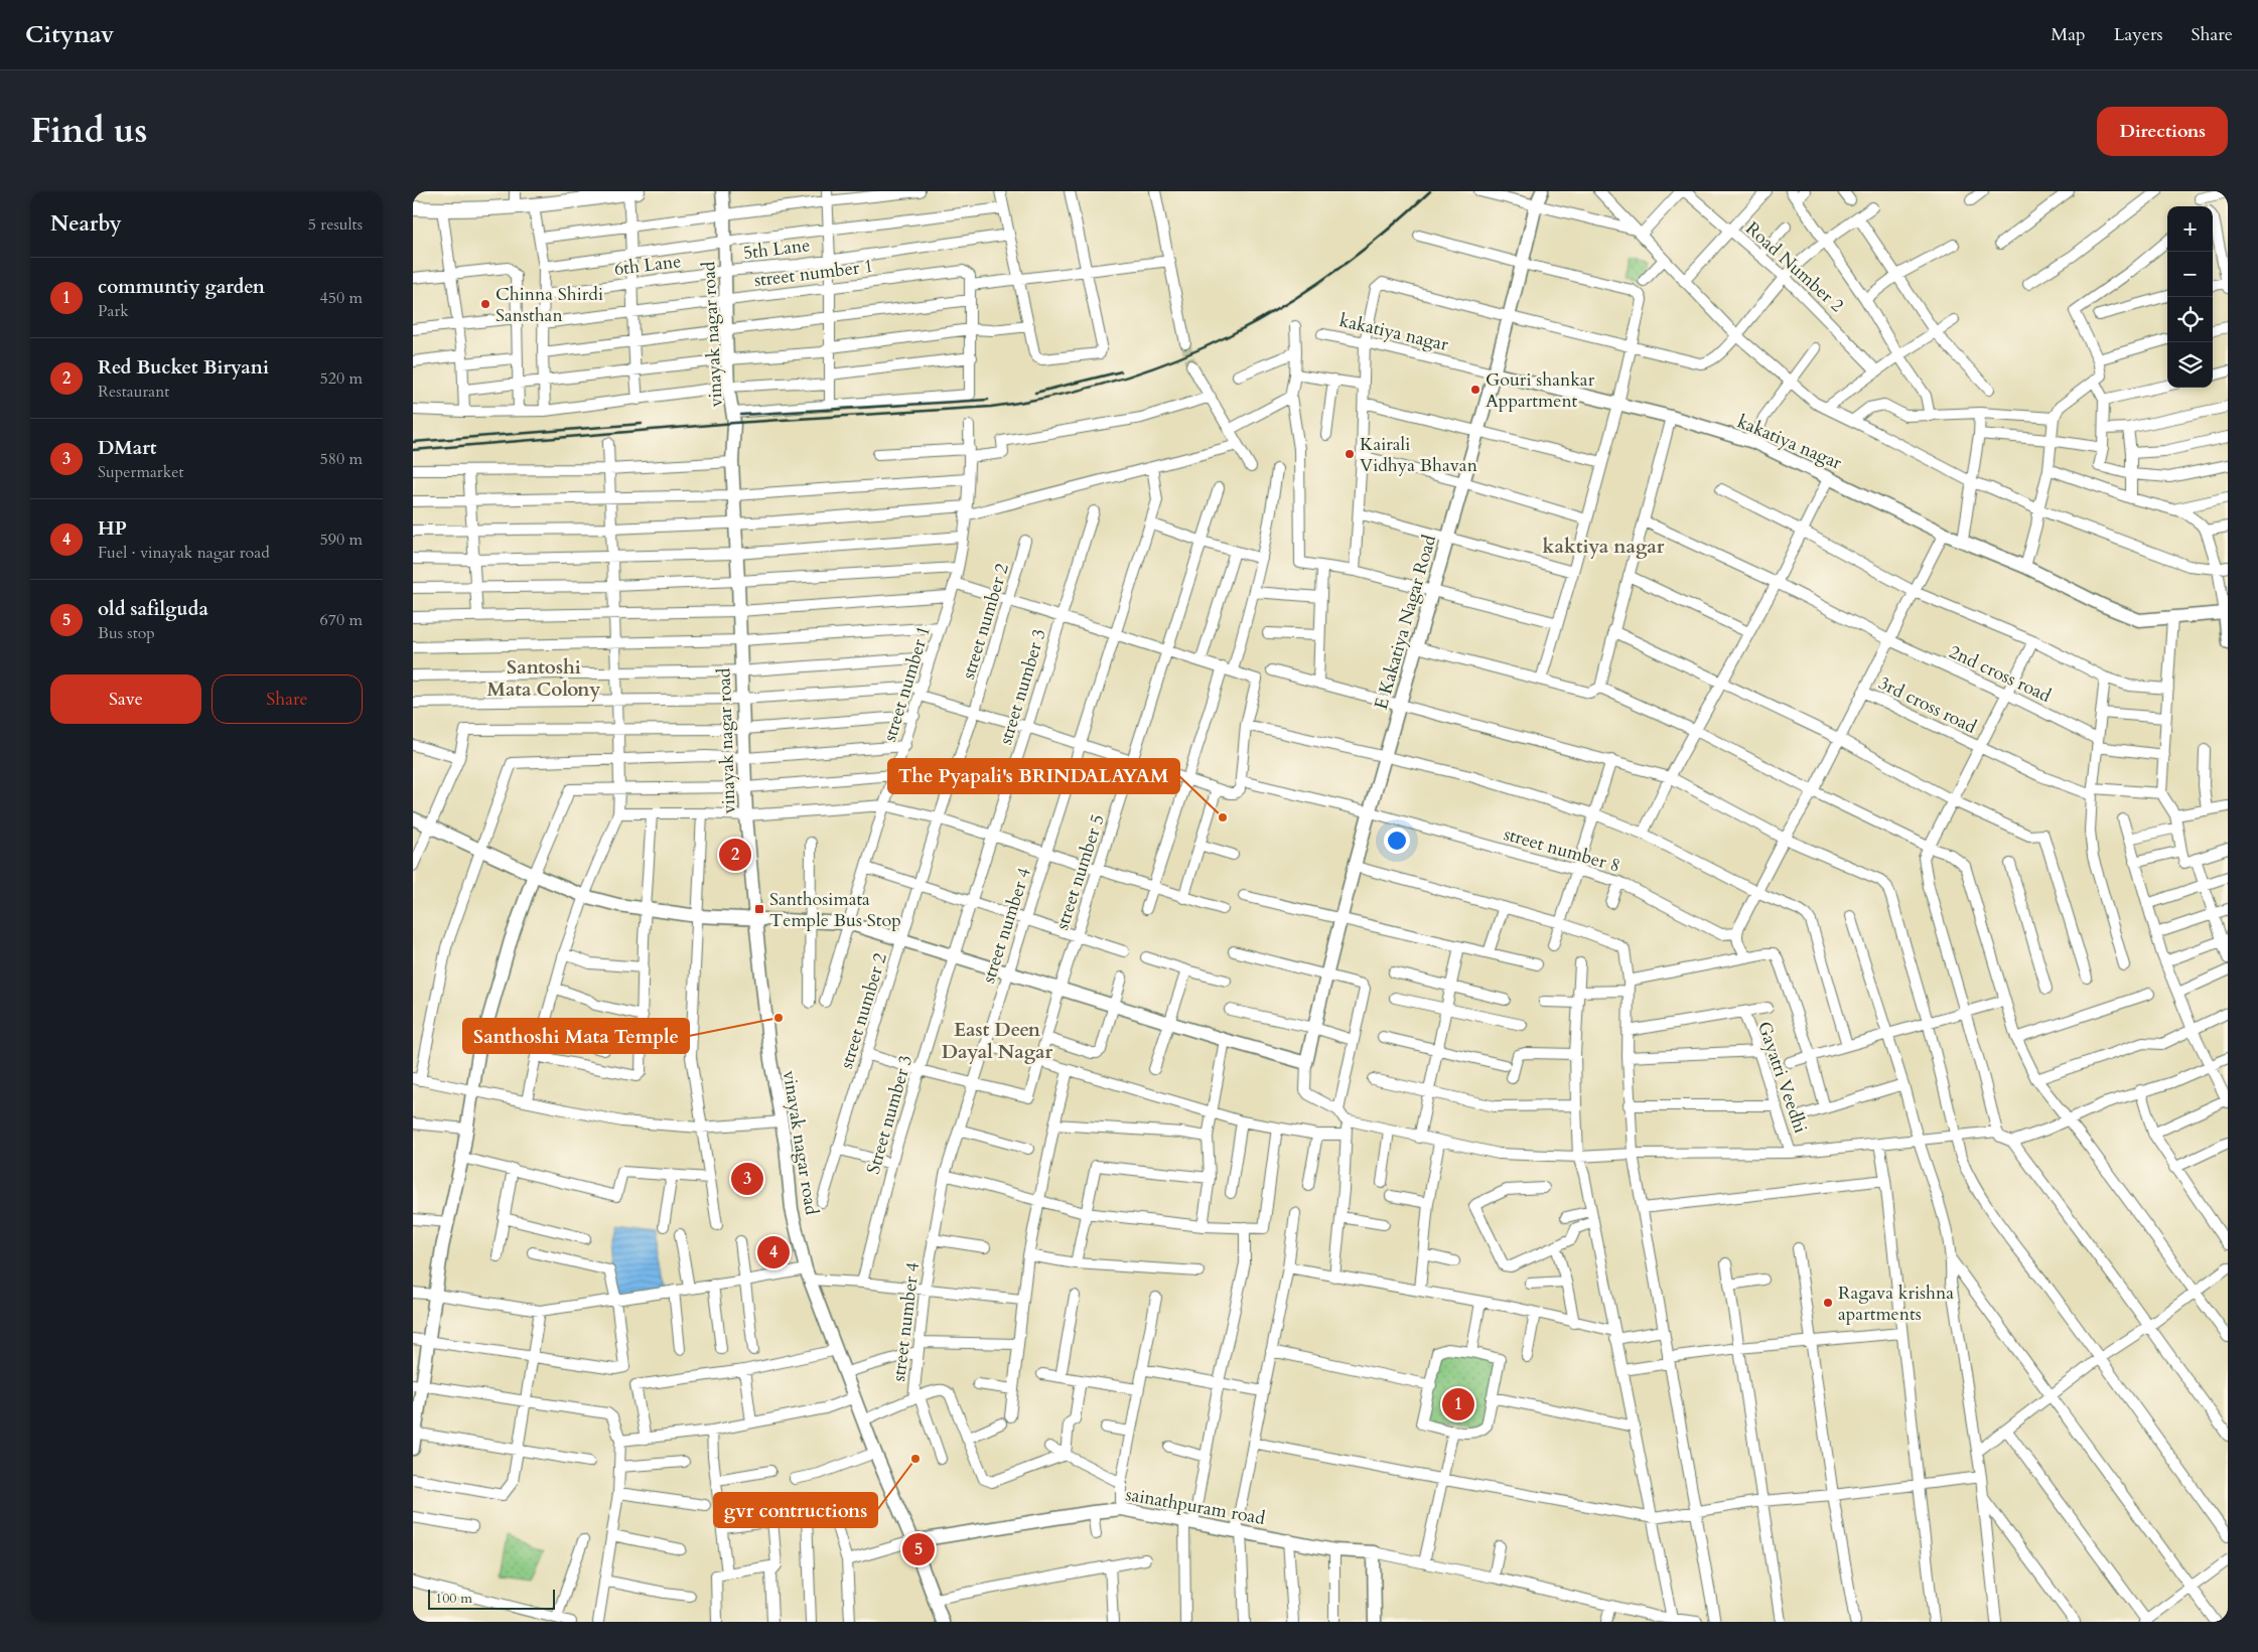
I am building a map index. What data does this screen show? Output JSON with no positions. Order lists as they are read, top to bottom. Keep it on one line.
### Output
{"streets":{"street":["5th Lane","6th Lane","Road Number 2","street number 1","kakatiya nagar","vinayak nagar road","street number 2","E Kakatiya Nagar Road","2nd cross road","street number 3","3rd cross road","street number 8","street number 5","street number 4","Gayatri Veedhi","Street number 3","sainathpuram road"]},"crossings":[["5th Lane","6th Lane"],["5th Lane","vinayak nagar road"],["6th Lane","vinayak nagar road"],["street number 1","vinayak nagar road"],["kakatiya nagar","E Kakatiya Nagar Road"],["vinayak nagar road","sainathpuram road"],["E Kakatiya Nagar Road","street number 8"],["street number 3","Street number 3"],["street number 5","street number 4"]],"districts":["kaktiya nagar","Santoshi Mata Colony","East Deen Dayal Nagar"],"places":{"other":["Chinna Shirdi Sansthan","Gouri shankar Appartment","Kairali Vidhya Bhavan","The Pyapali's BRINDALAYAM","Santhoshi Mata Temple","Ragava krishna apartments","gvr contructions"],"transit":["Santhosimata Temple Bus Stop"]},"scale_bar":"100 m","page":{"header":"Citynav","nav":["Map","Layers","Share"],"title":"Find us","buttons":["Directions",["Save","Share"]],"heading":["Nearby","5 results"],"map_buttons":["+","−"],"list":[{"mark":"1","name":"communtiy garden","note":"Park","value":"450 m"},{"mark":"2","name":"Red Bucket Biryani","note":"Restaurant","value":"520 m"},{"mark":"3","name":"DMart","note":"Supermarket","value":"580 m"},{"mark":"4","name":"HP","note":"Fuel · vinayak nagar road","value":"590 m"},{"mark":"5","name":"old safilguda","note":"Bus stop","value":"670 m"}],"pins":["2","3","4","1","5"],"scale":"100 m"}}
